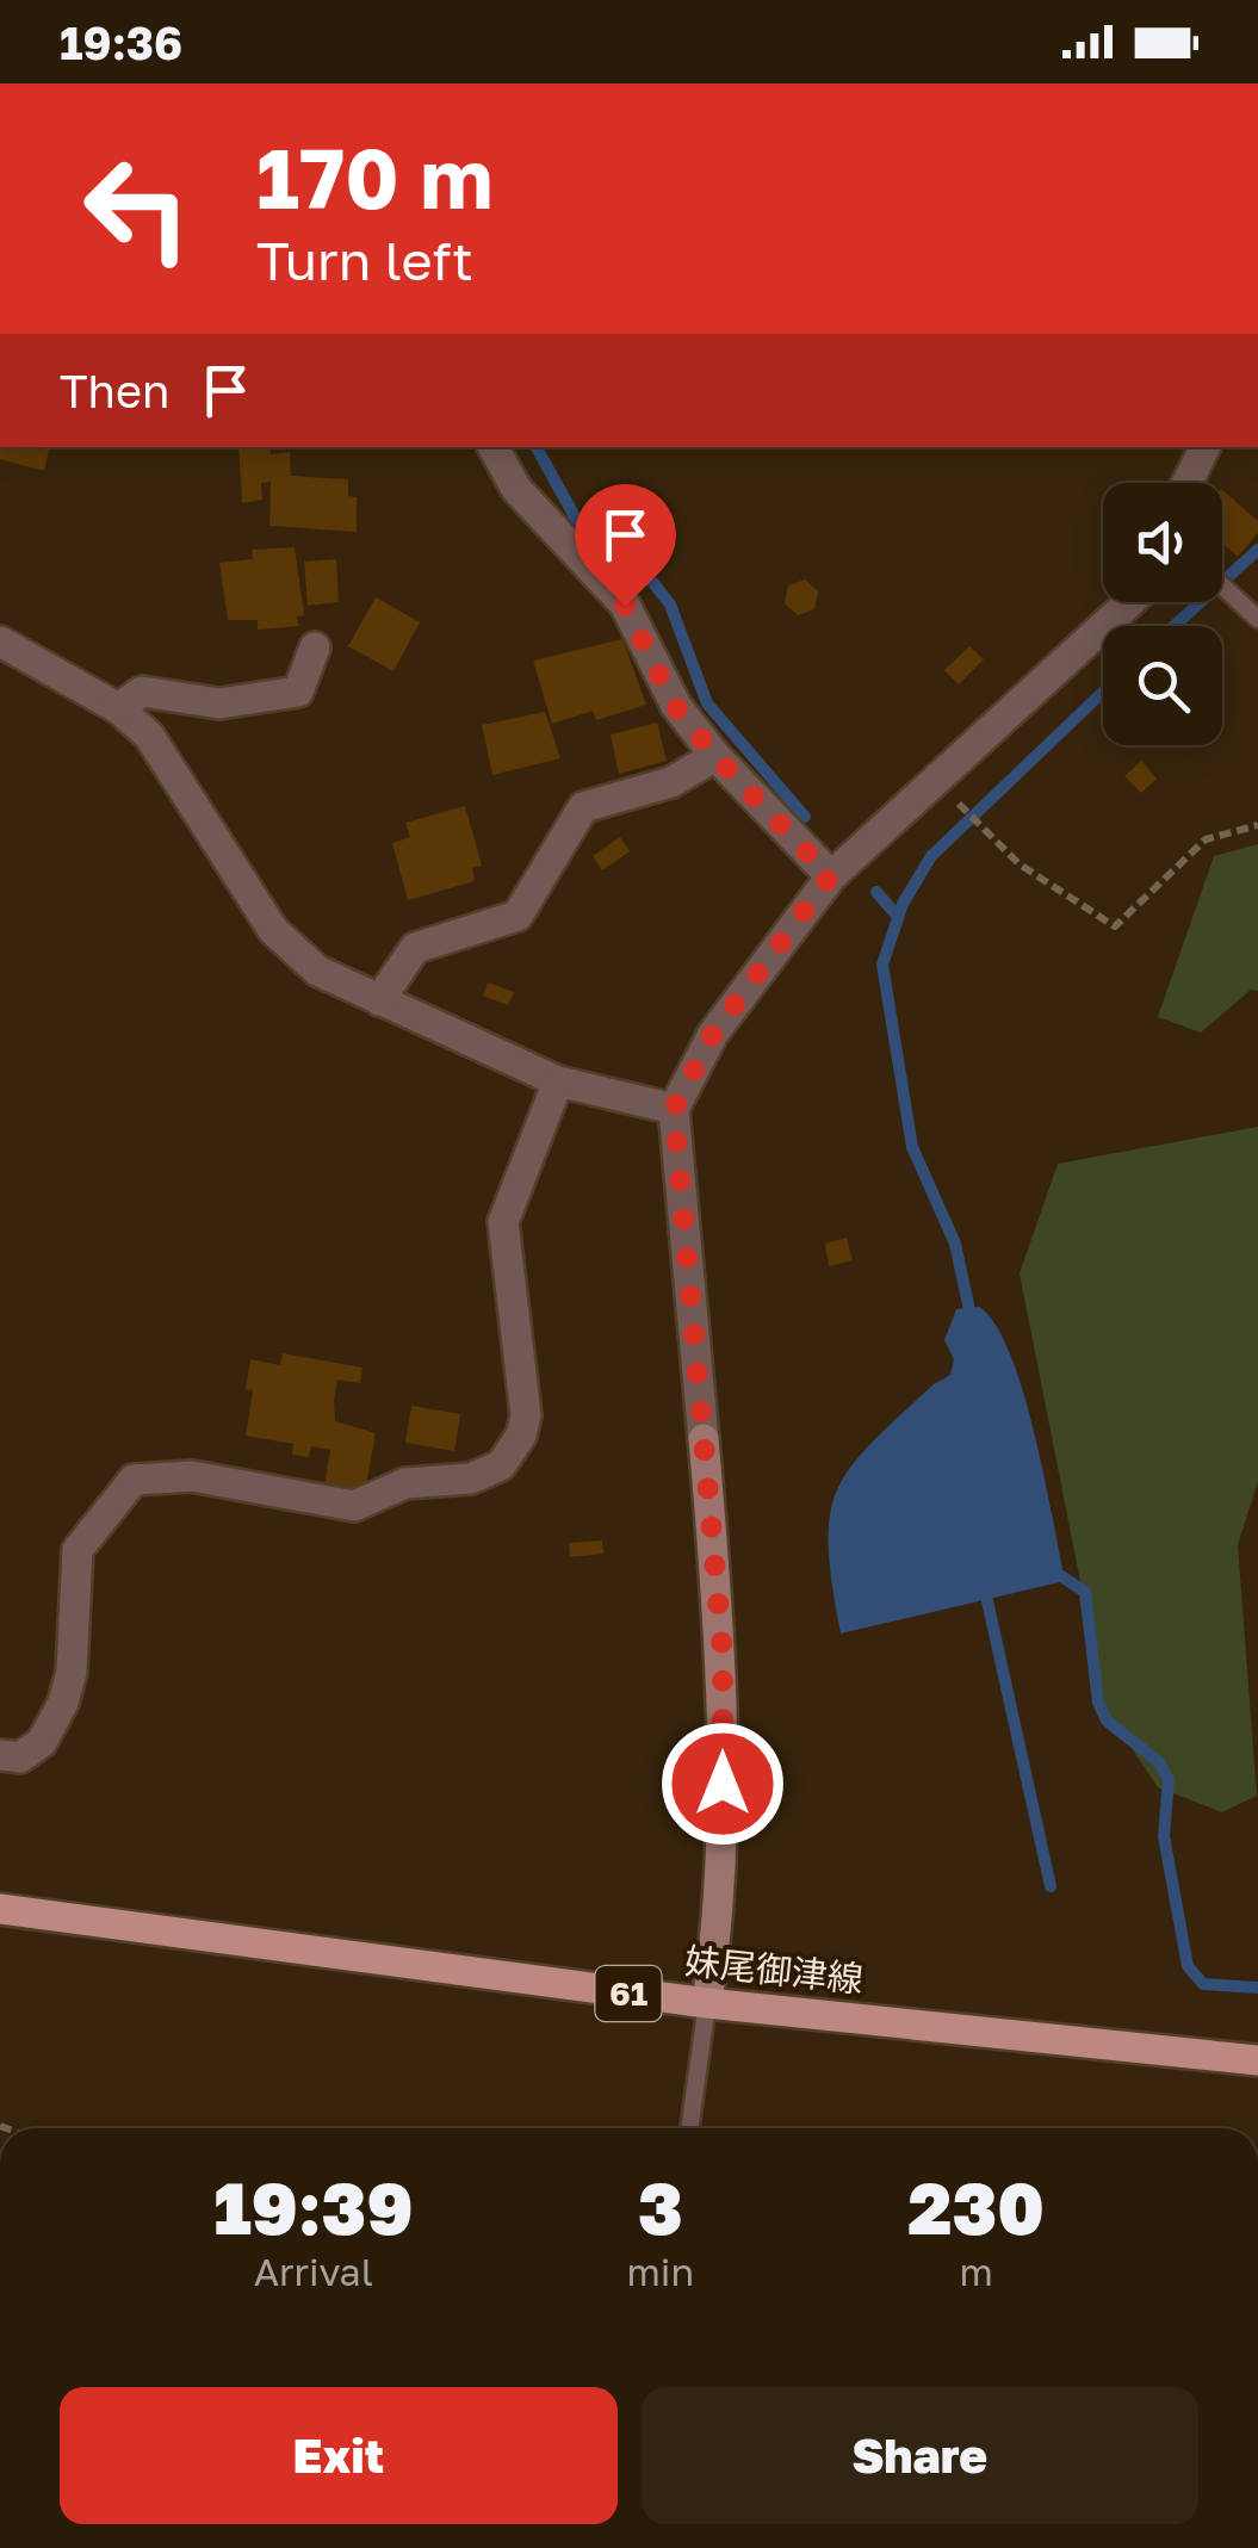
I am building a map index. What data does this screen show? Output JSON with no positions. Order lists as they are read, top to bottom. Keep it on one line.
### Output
{"streets":{"main road":["妹尾御津線","61"]},"page":{"status":"19:36","turn":["170 m","Turn left"],"then":"Then","eta":["19:39","Arrival","3","min","230","m"],"buttons":["Exit","Share"]}}
